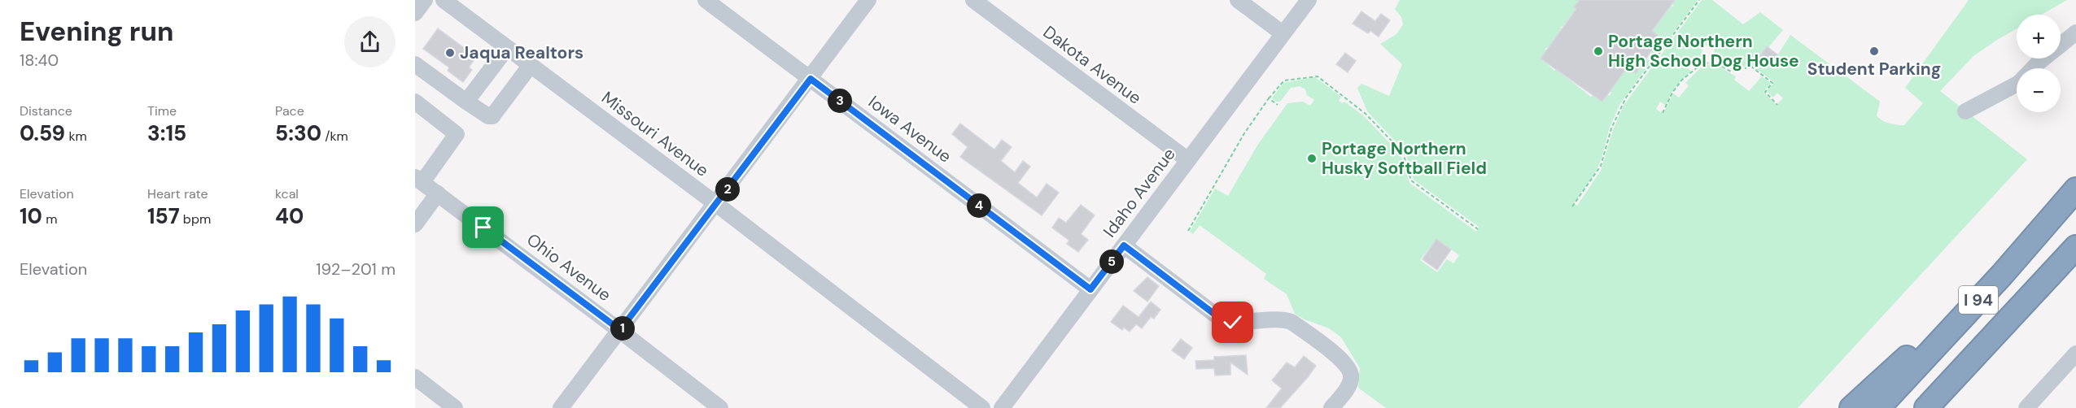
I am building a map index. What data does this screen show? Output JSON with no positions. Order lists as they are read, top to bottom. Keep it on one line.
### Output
{"streets":{"highway":["I 94"],"street":["Dakota Avenue","Iowa Avenue","Missouri Avenue","Idaho Avenue","Ohio Avenue"]},"crossings":[["Dakota Avenue","Idaho Avenue"],["Iowa Avenue","Idaho Avenue"]],"places":["Portage Northern High School Dog House","Student Parking","Jaqua Realtors","Portage Northern Husky Softball Field"],"page":{"heading":["Evening run","18:40"],"map_buttons":["+","−"],"stats":[["Distance","0.59 km"],["Time","3:15"],["Pace","5:30 /km"],["Elevation","10 m"],["Heart rate","157 bpm"],["kcal","40"]],"pins":["3","2","4","5","1"],"chart":["Elevation","192–201 m"]}}
